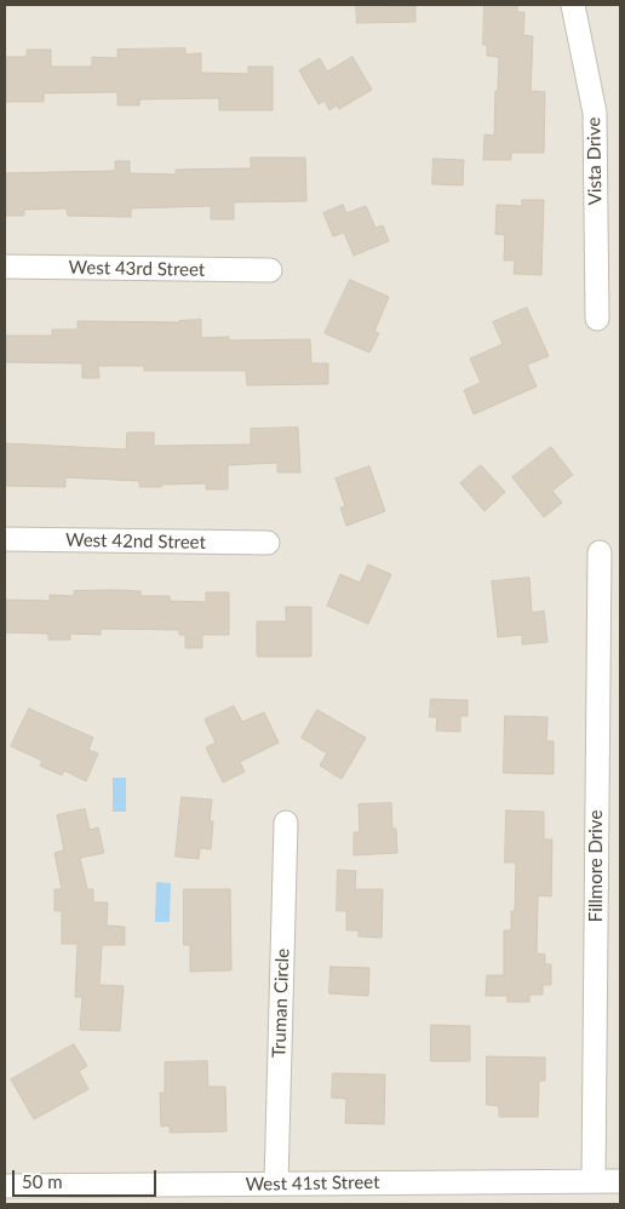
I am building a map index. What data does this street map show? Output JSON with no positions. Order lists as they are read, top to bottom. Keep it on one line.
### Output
{"streets":{"street":["Vista Drive","West 43rd Street","West 42nd Street","Fillmore Drive","Truman Circle","West 41st Street"]},"crossings":[["Fillmore Drive","West 41st Street"],["Truman Circle","West 41st Street"]],"scale_bar":"50 m"}
